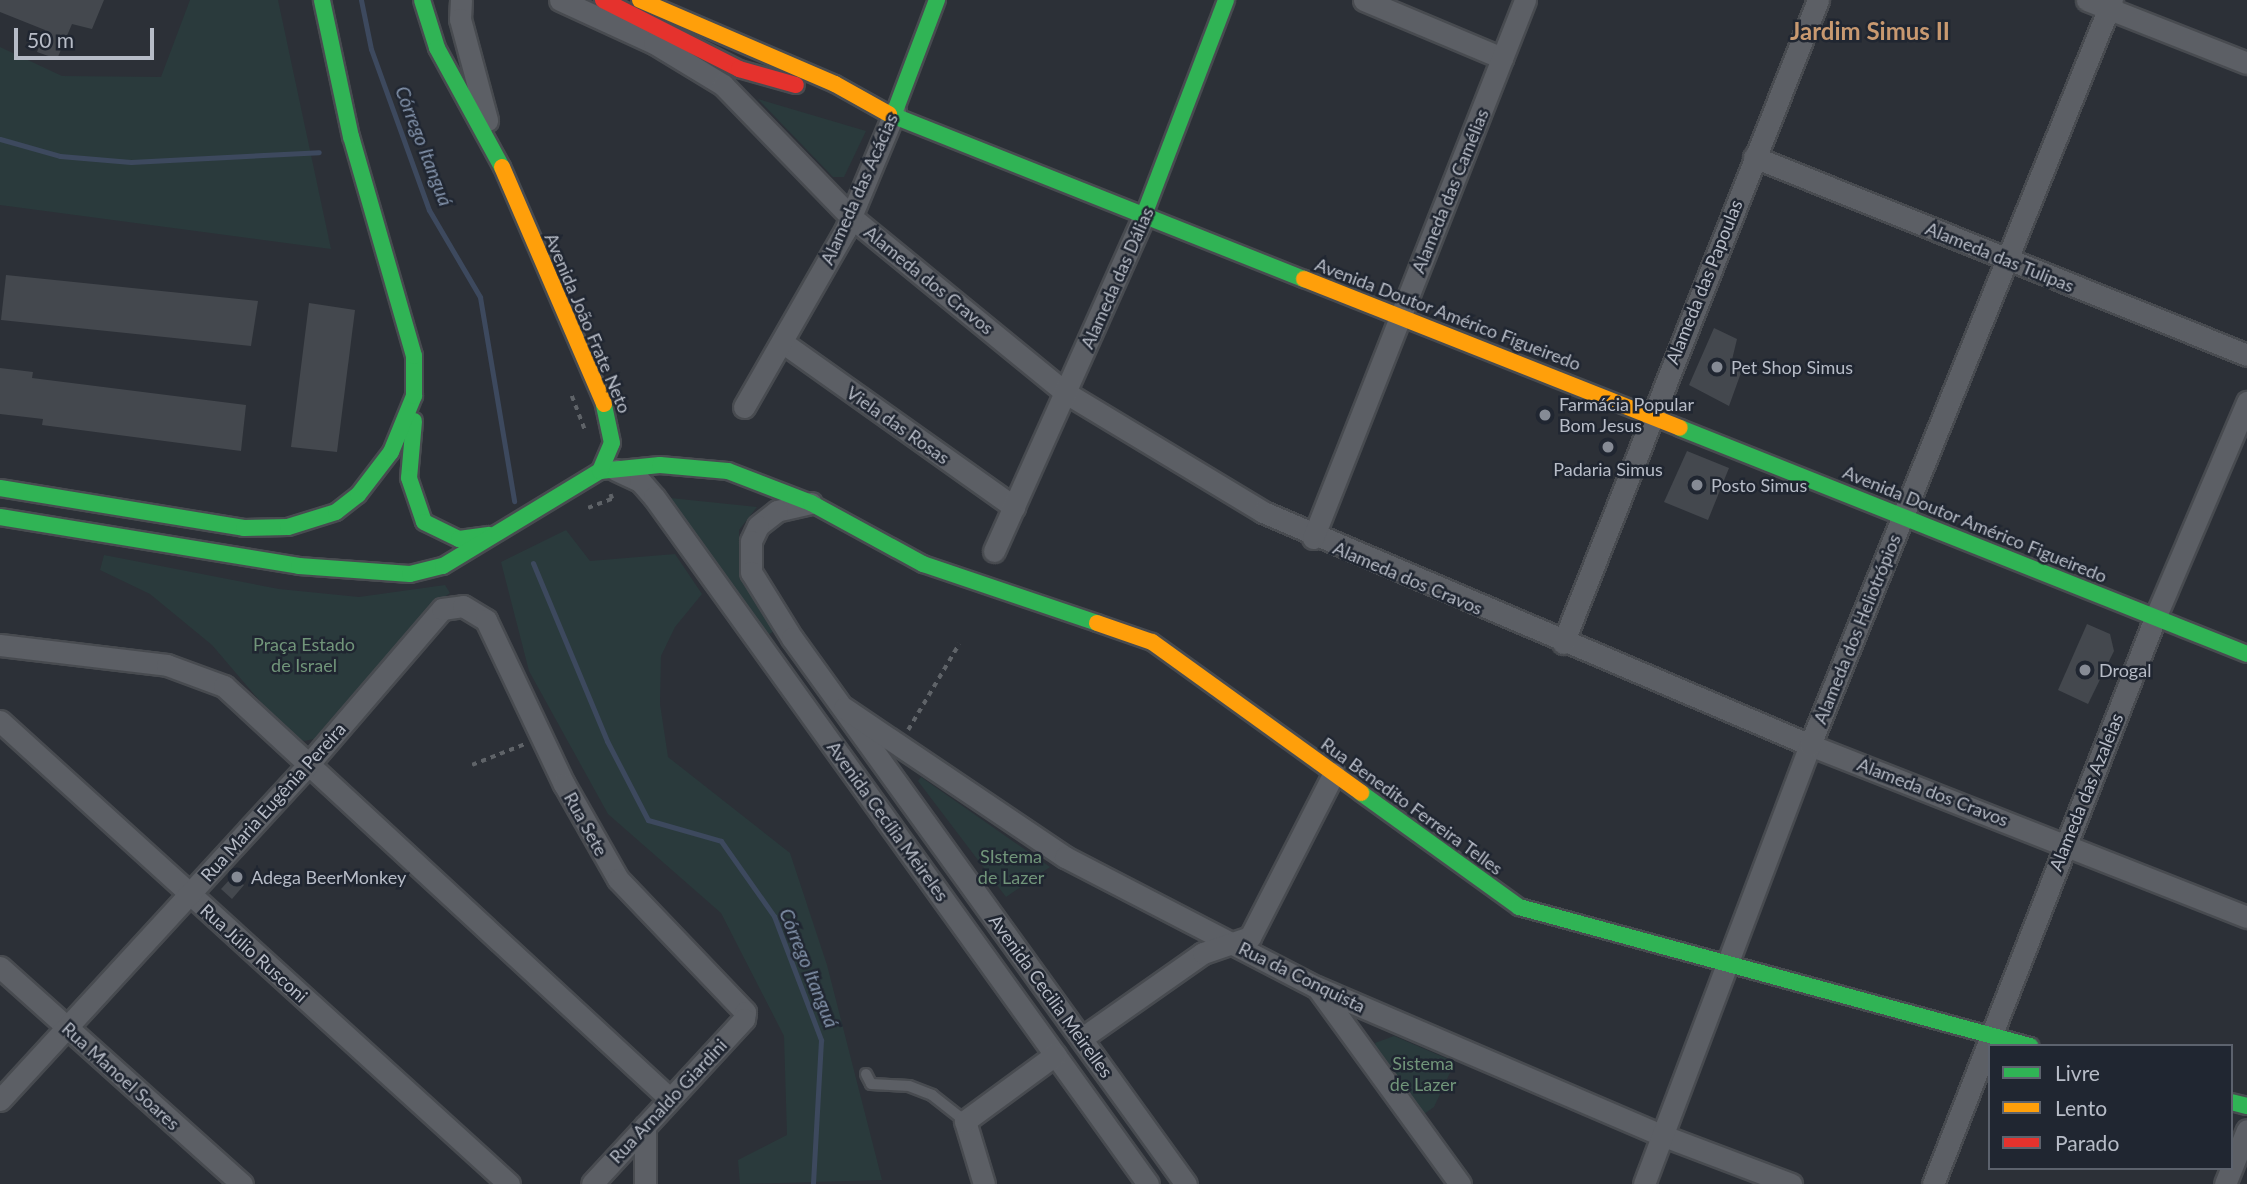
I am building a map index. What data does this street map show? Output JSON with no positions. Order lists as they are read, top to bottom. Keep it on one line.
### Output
{"streets":{"main road":["Alameda das Acácias","Alameda das Dálias","Avenida Doutor Américo Figueiredo","Avenida João Frate Neto","Rua Benedito Ferreira Telles"],"street":["Alameda das Camélias","Alameda das Tulipas","Alameda dos Cravos","Alameda das Papoulas","Viela das Rosas","Alameda dos Heliotrópios","Alameda das Azaleias","Rua Maria Eugênia Pereira","Avenida Cecília Meireles","Rua Sete","Rua Júlio Rusconi","Rua da Conquista","Avenida Cecilia Meirelles","Rua Manoel Soares","Rua Arnaldo Giardini"]},"crossings":[["Alameda das Acácias","Alameda dos Cravos"],["Alameda das Acácias","Avenida Doutor Américo Figueiredo"],["Alameda das Acácias","Viela das Rosas"],["Alameda das Camélias","Alameda dos Cravos"],["Alameda das Camélias","Avenida Doutor Américo Figueiredo"],["Alameda das Tulipas","Alameda das Papoulas"],["Alameda das Tulipas","Alameda dos Heliotrópios"],["Alameda das Dálias","Alameda dos Cravos"],["Alameda das Dálias","Avenida Doutor Américo Figueiredo"],["Alameda das Dálias","Viela das Rosas"],["Alameda dos Cravos","Alameda das Papoulas"],["Alameda dos Cravos","Alameda dos Heliotrópios"],["Alameda dos Cravos","Alameda das Azaleias"],["Alameda das Papoulas","Avenida Doutor Américo Figueiredo"],["Avenida Doutor Américo Figueiredo","Alameda dos Heliotrópios"],["Avenida Doutor Américo Figueiredo","Alameda das Azaleias"],["Avenida João Frate Neto","Rua Benedito Ferreira Telles"],["Avenida João Frate Neto","Avenida Cecília Meireles"],["Alameda dos Heliotrópios","Rua Benedito Ferreira Telles"],["Alameda dos Heliotrópios","Rua da Conquista"],["Alameda das Azaleias","Rua Benedito Ferreira Telles"],["Rua Maria Eugênia Pereira","Rua Sete"],["Rua Maria Eugênia Pereira","Rua Júlio Rusconi"],["Rua Maria Eugênia Pereira","Rua Manoel Soares"],["Rua Benedito Ferreira Telles","Avenida Cecília Meireles"],["Rua Benedito Ferreira Telles","Avenida Cecilia Meirelles"],["Rua Sete","Rua Arnaldo Giardini"],["Rua da Conquista","Avenida Cecilia Meirelles"]],"districts":["Jardim Simus II"],"water":["Córrego Itanguá"],"parks":["Praça Estado de Israel","SIstema de Lazer","Sistema de Lazer"],"places":["Pet Shop Simus","Farmácia Popular Bom Jesus","Padaria Simus","Posto Simus","Drogal","Adega BeerMonkey"],"legend":["Livre","Lento","Parado"],"scale_bar":"50 m"}
